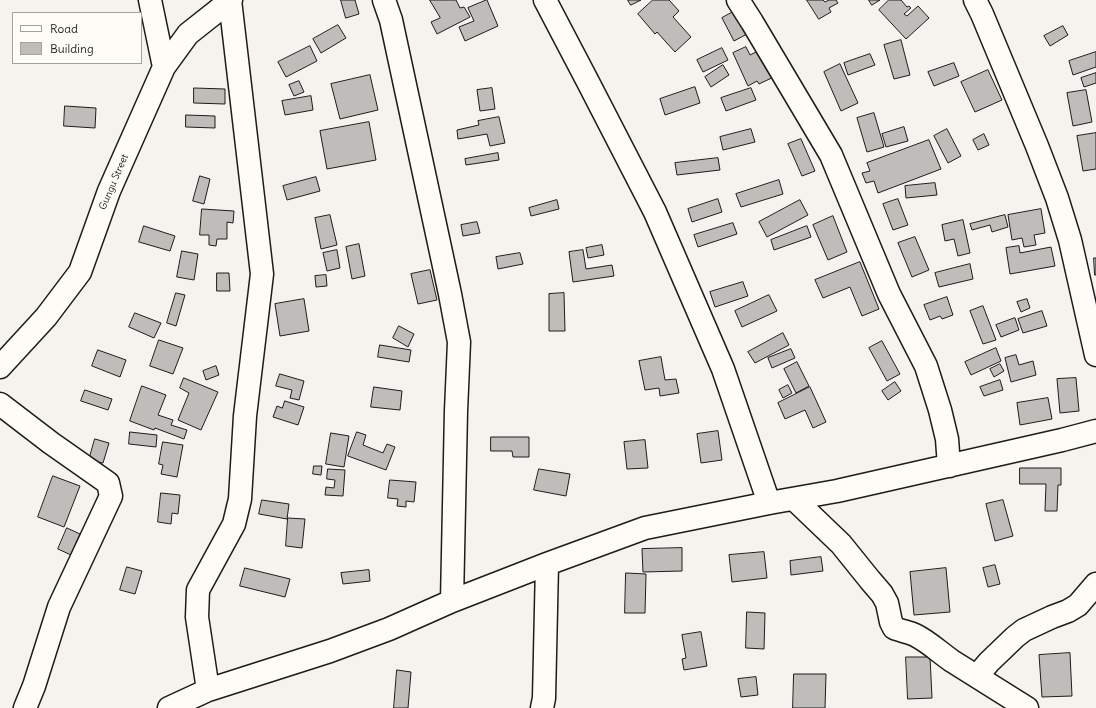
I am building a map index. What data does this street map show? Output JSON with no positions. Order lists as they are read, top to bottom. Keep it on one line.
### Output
{"streets":{"street":["Gungu Street"]},"legend":["Road","Building"]}
